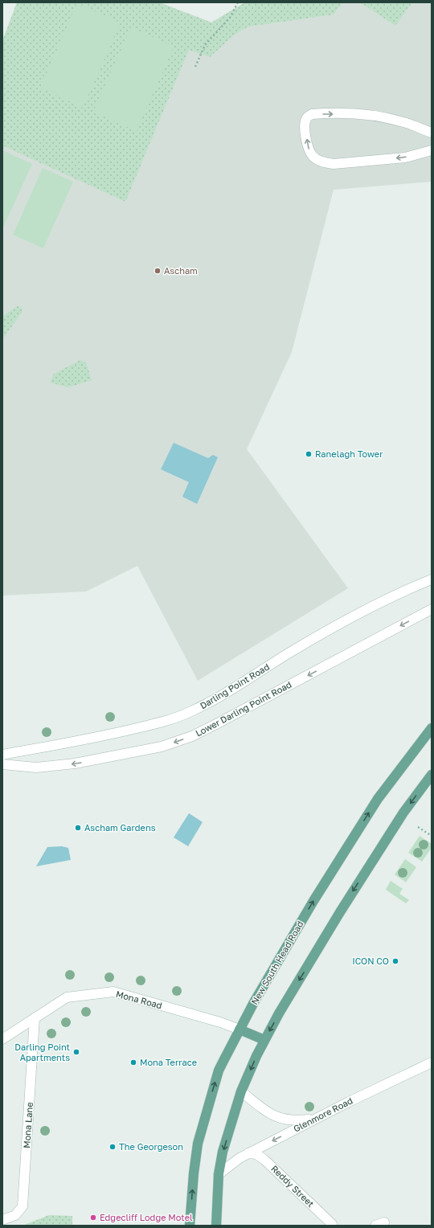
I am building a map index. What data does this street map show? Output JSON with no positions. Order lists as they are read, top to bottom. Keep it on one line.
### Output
{"streets":{"main road":["New South Head Road","Mona Road"],"street":["Darling Point Road","Lower Darling Point Road","Glenmore Road","Mona Lane","Reddy Street"]},"crossings":[["New South Head Road","Mona Road"],["Mona Road","Mona Lane"],["Glenmore Road","Reddy Street"]],"one_way":["Lower Darling Point Road"],"places":["Ascham","Ranelagh Tower","Ascham Gardens","ICON CO","Darling Point Apartments","Mona Terrace","The Georgeson","Edgecliff Lodge Motel"]}
